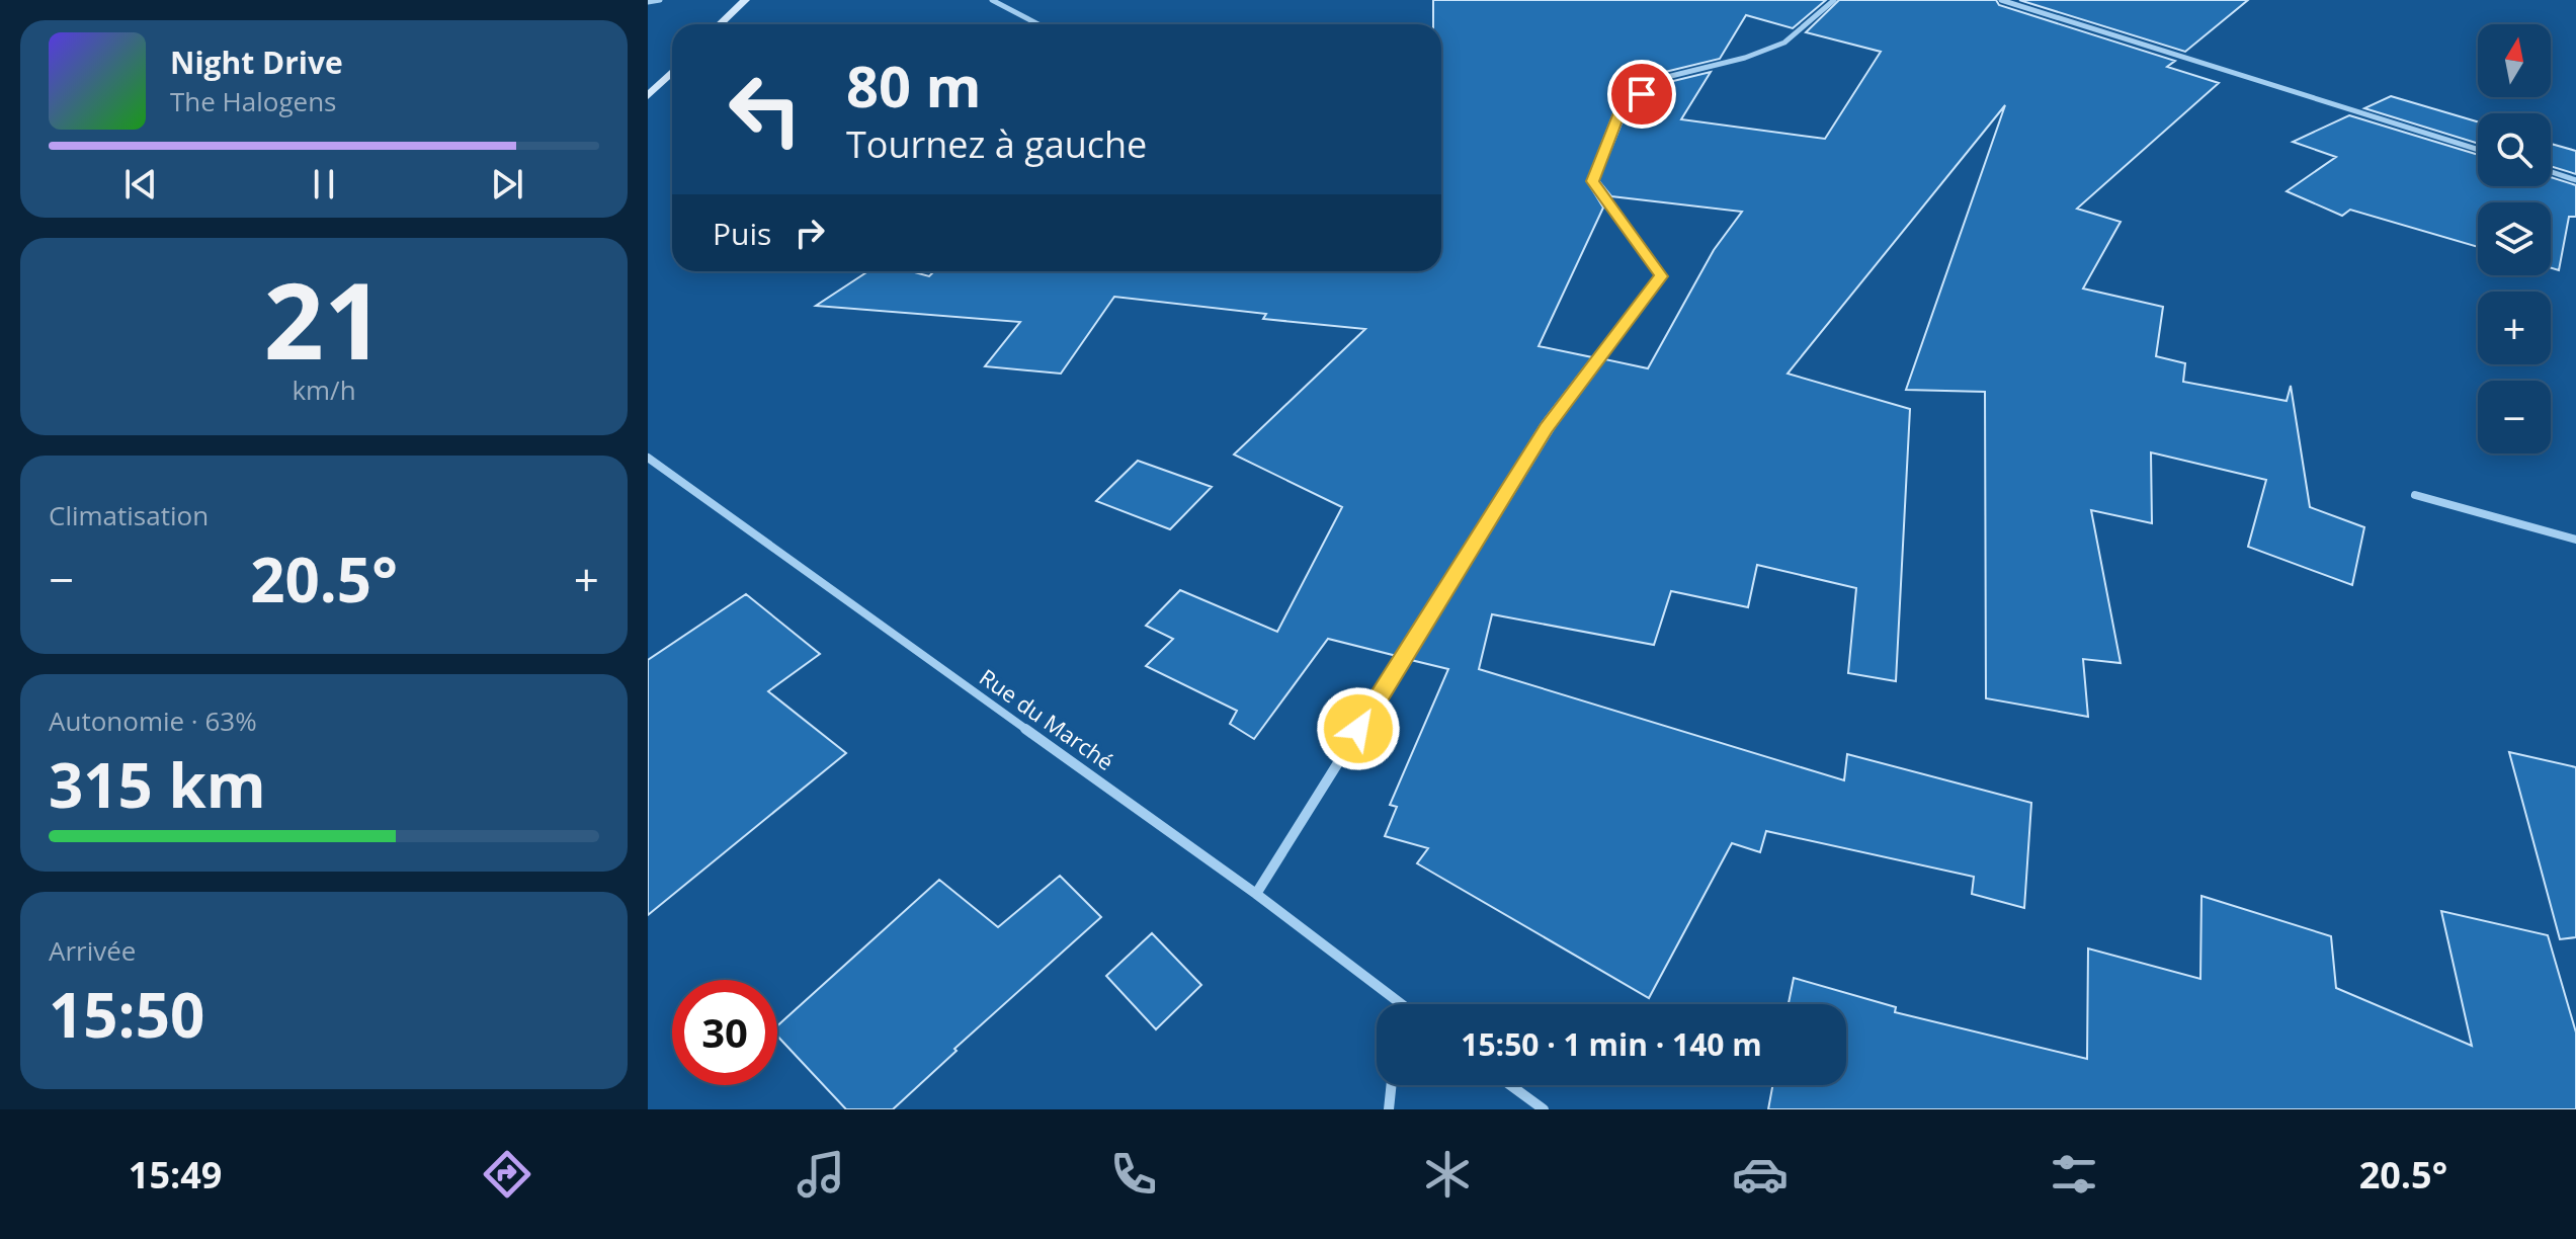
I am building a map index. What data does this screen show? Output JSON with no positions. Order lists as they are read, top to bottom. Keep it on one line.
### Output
{"streets":{"street":["Rue du Marché"]},"north":"top","page":{"map_buttons":["+","−"],"turn":["80 m","Tournez à gauche"],"song":["Night Drive","The Halogens"],"then":"Puis","tile":[["21","km/h"],"Climatisation",["Autonomie · 63%","315 km"],["Arrivée","15:50"]],"heat":["−","20.5°","+"],"limit":"30","trip":"15:50 · 1 min · 140 m","tabs":["15:49","20.5°"]}}
